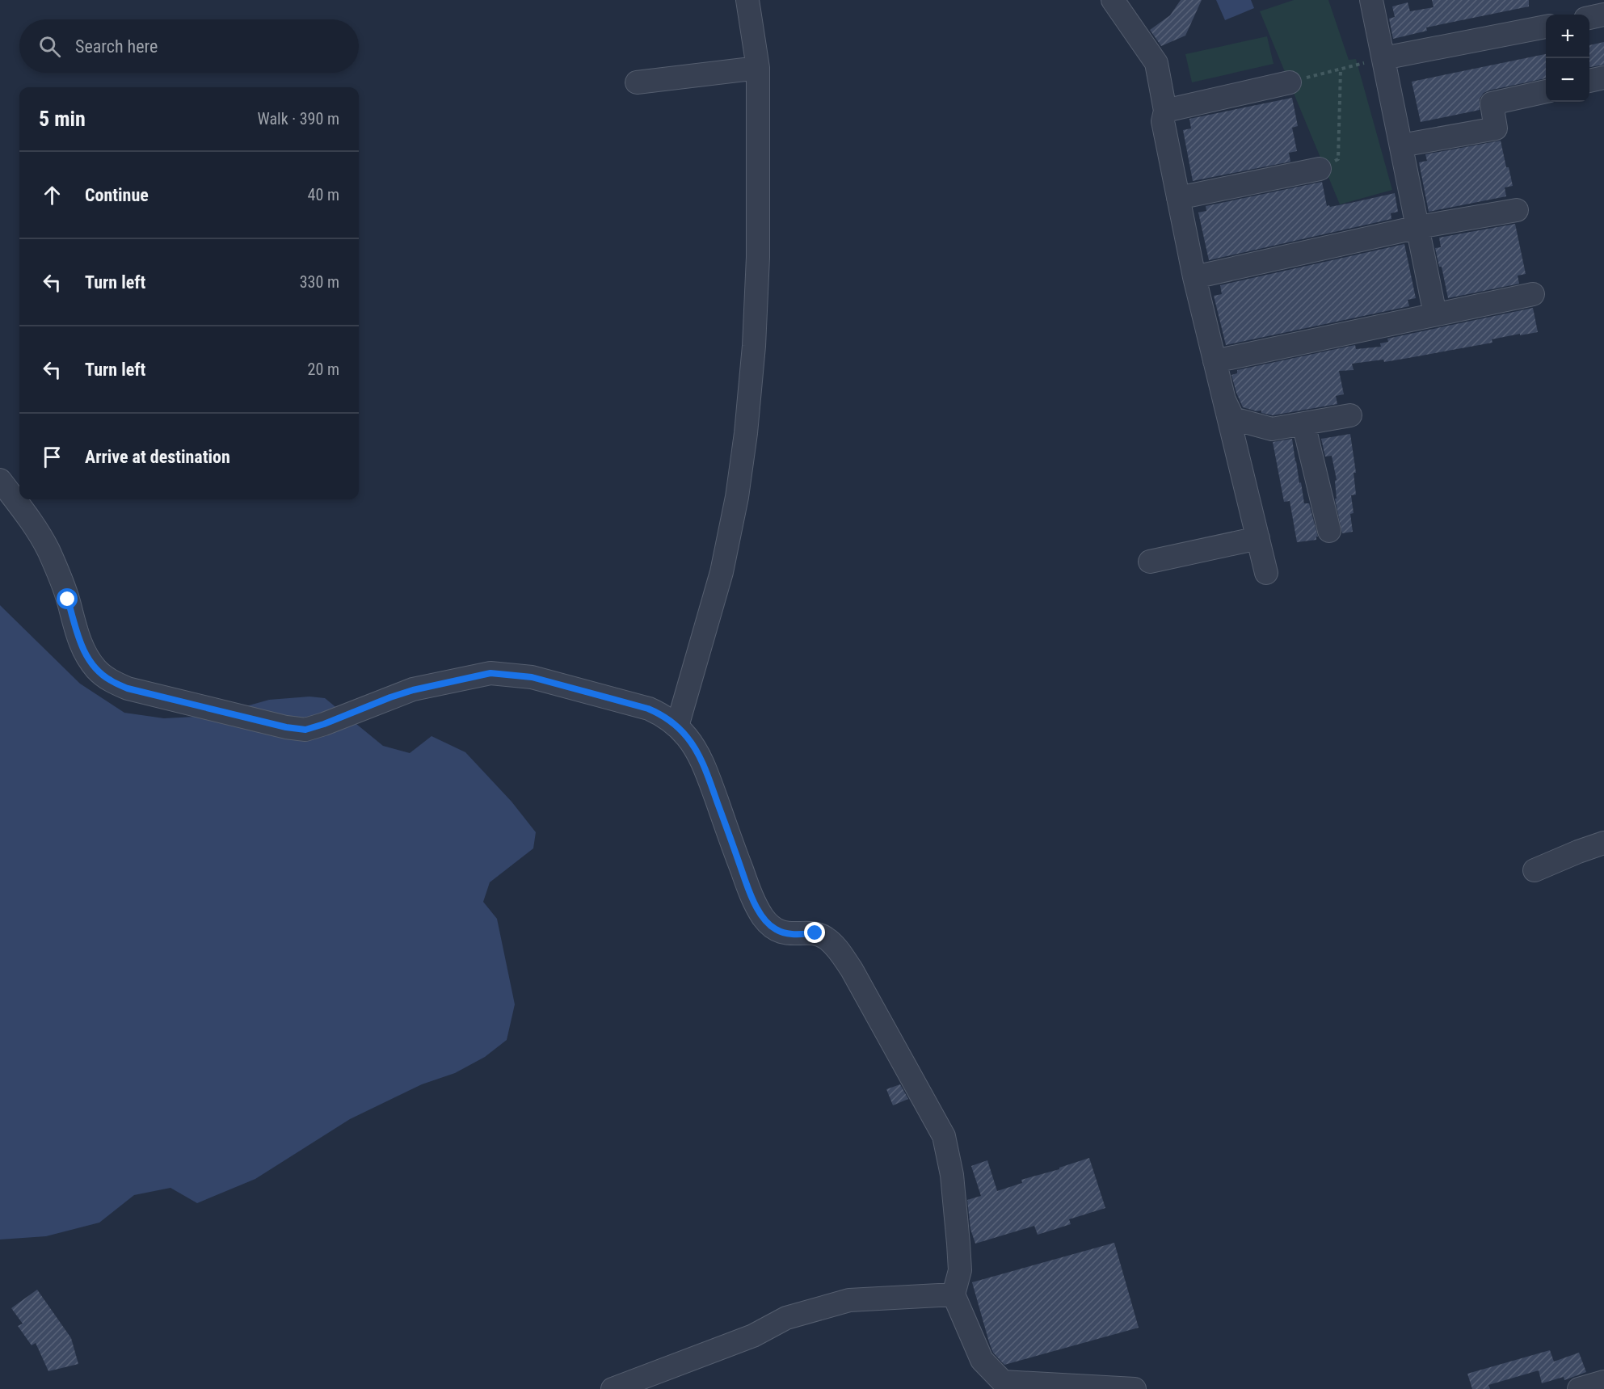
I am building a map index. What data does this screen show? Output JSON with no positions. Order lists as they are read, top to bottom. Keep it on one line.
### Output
{"page":{"map_buttons":["+","−"],"search":"Search here","heading":["5 min","Walk · 390 m"],"list":[["Continue","40 m"],["Turn left","330 m"],["Turn left","20 m"],"Arrive at destination"]}}
